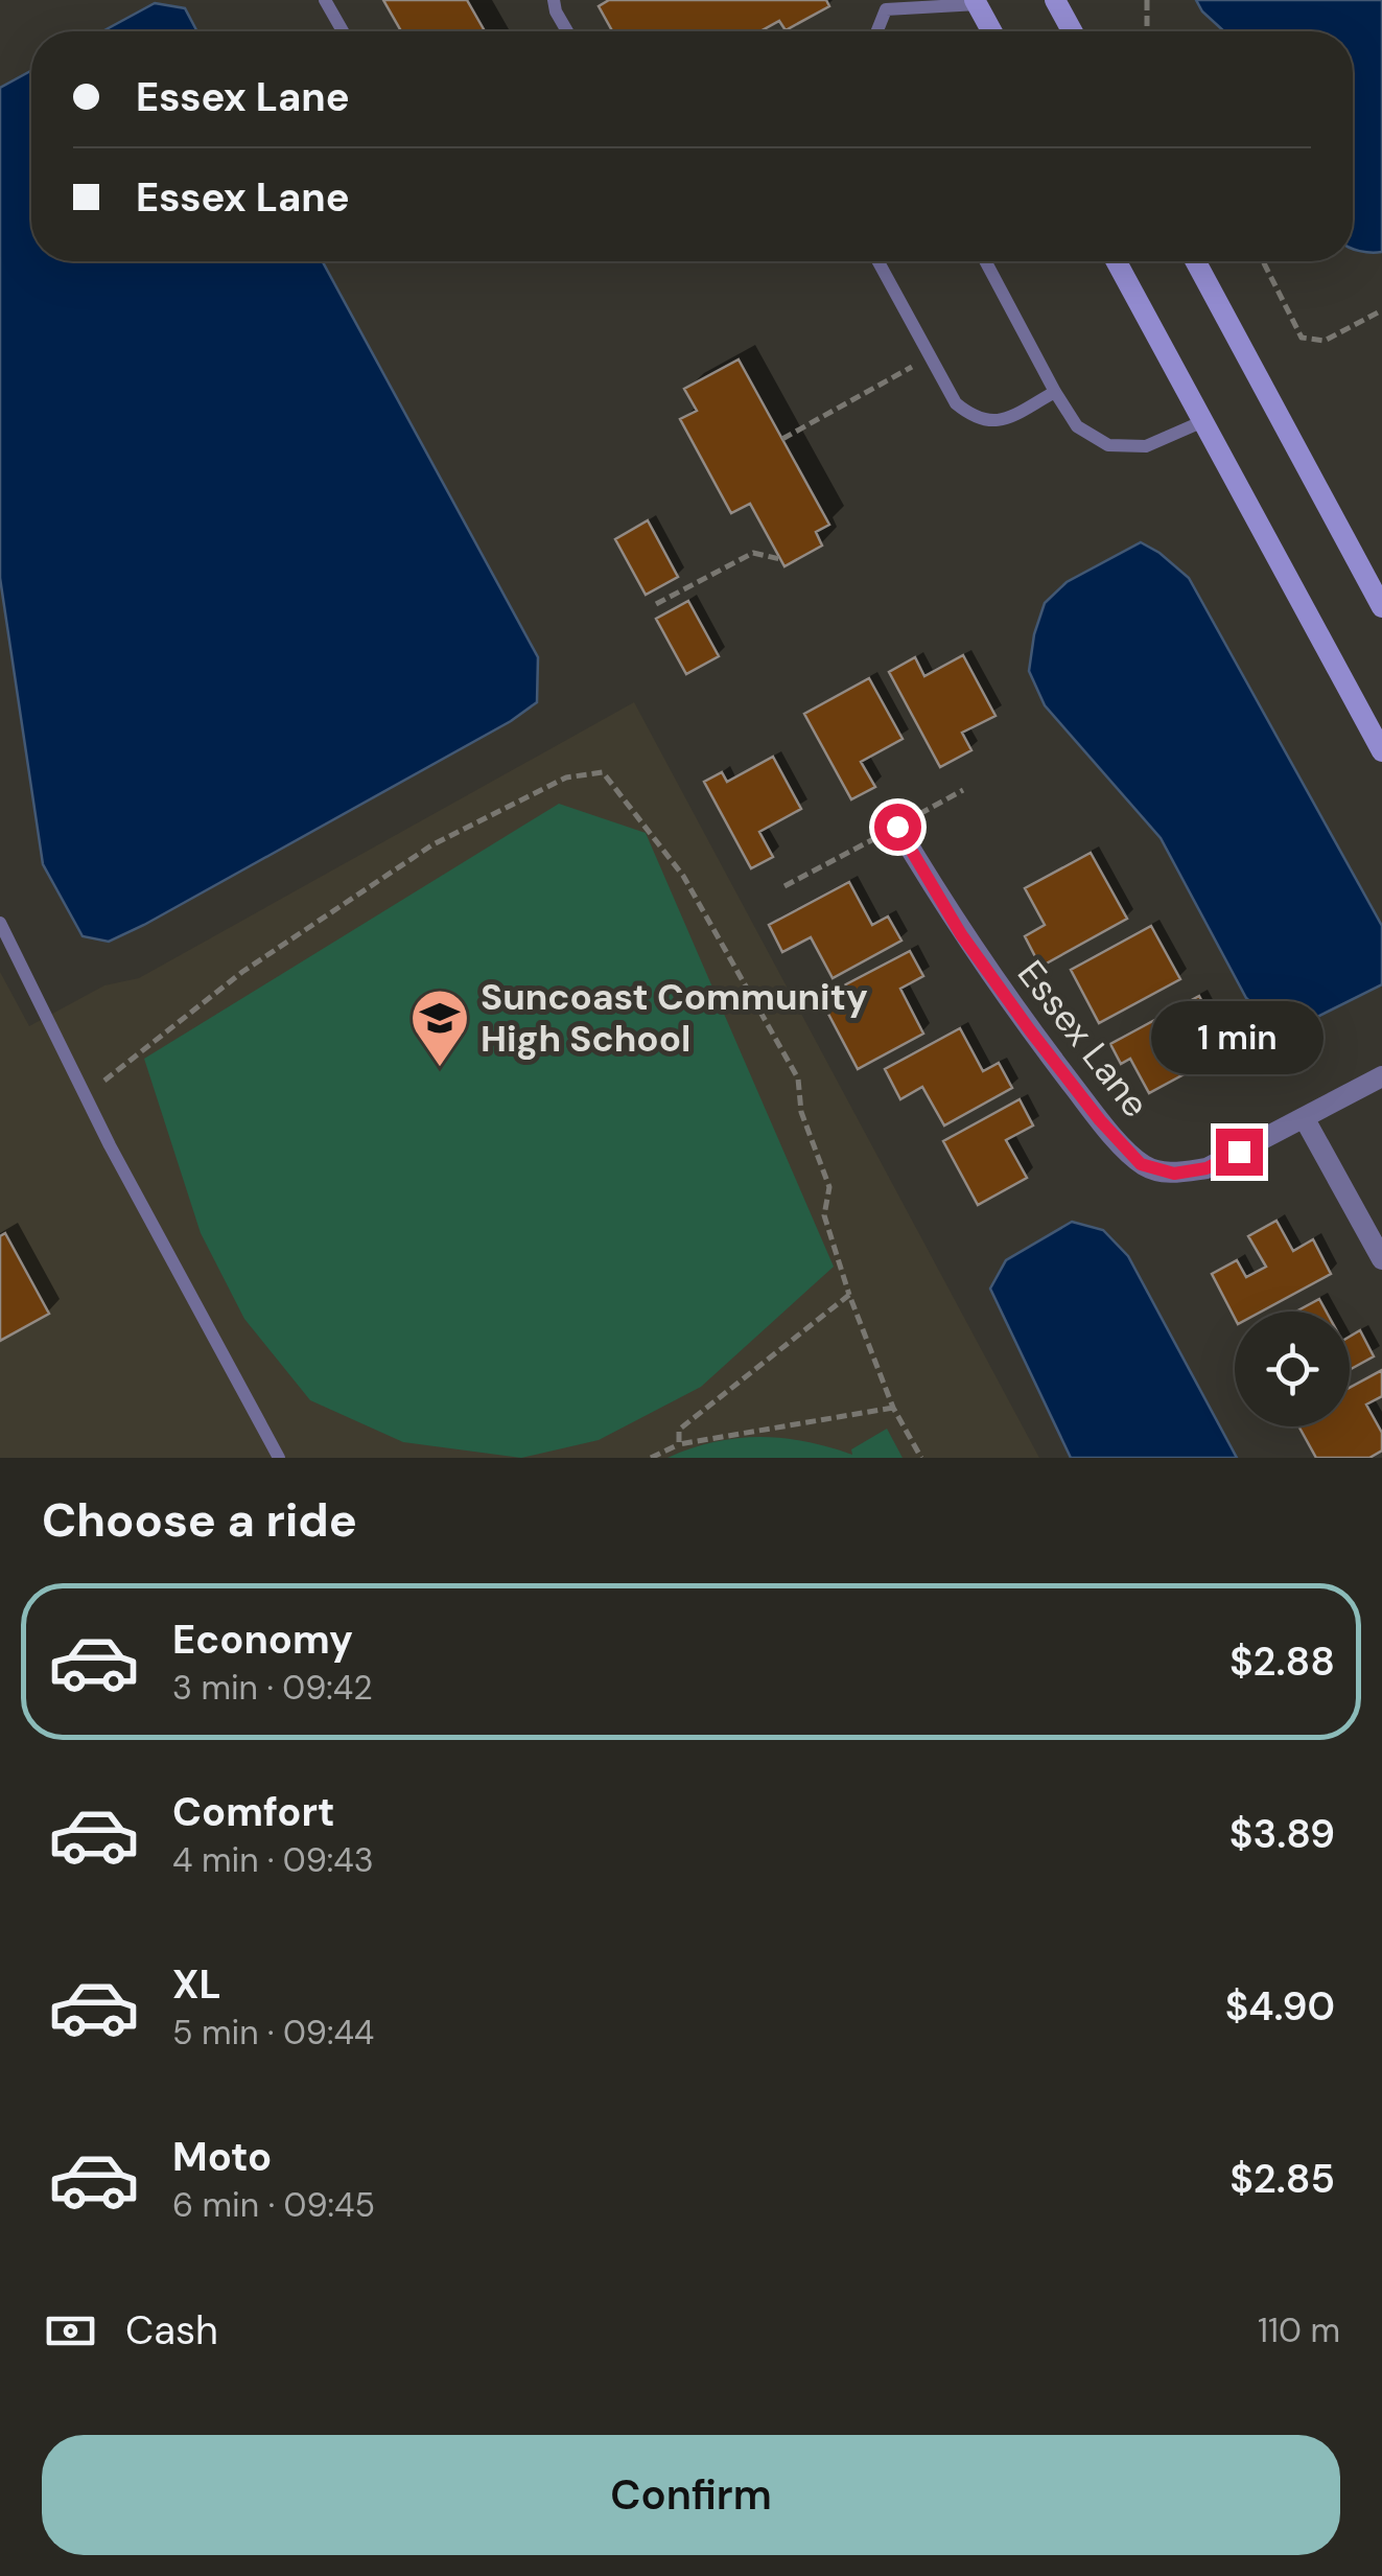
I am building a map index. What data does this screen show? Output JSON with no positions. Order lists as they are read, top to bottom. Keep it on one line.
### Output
{"streets":{"street":["Essex Lane"]},"places":{"school or university":["Suncoast Community High School"]},"page":{"banner":["Essex Lane","Essex Lane"],"bubble":"1 min","heading":"Choose a ride","list":[{"name":"Economy","note":"3 min · 09:42","value":"$2.88"},{"name":"Comfort","note":"4 min · 09:43","value":"$3.89"},{"name":"XL","note":"5 min · 09:44","value":"$4.90"},{"name":"Moto","note":"6 min · 09:45","value":"$2.85"}],"pay":["Cash","110 m"],"buttons":"Confirm"}}
